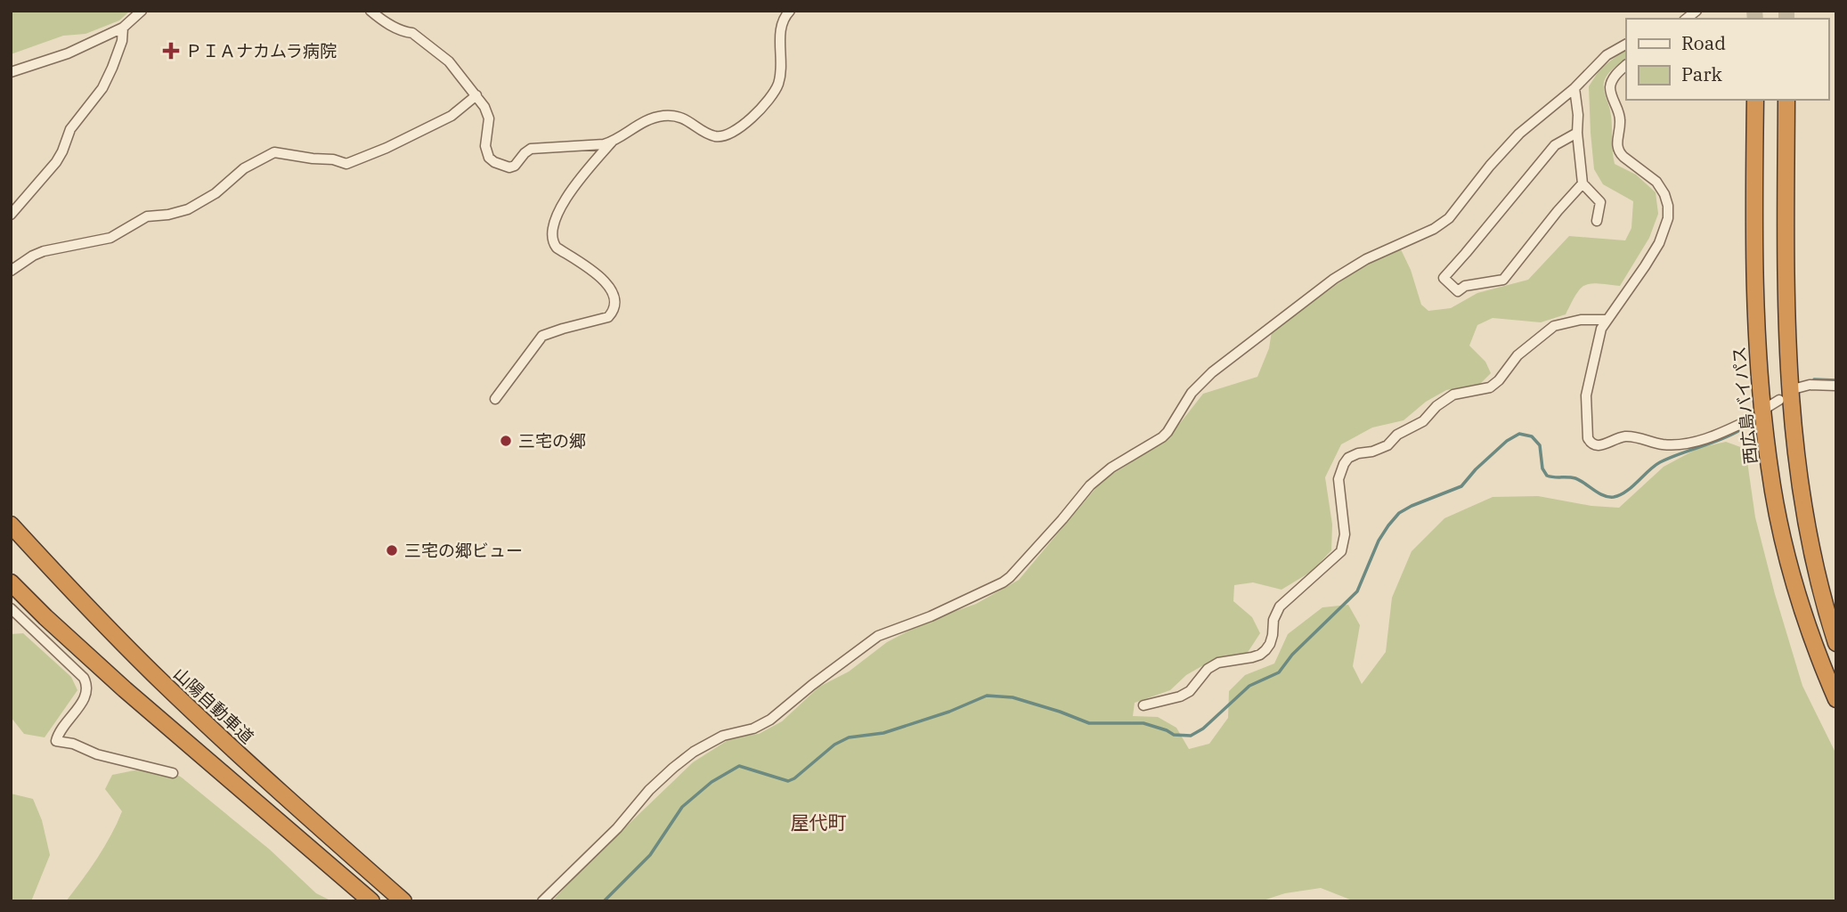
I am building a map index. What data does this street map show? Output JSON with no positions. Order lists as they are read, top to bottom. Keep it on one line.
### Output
{"streets":{"highway":["西広島バイパス","山陽自動車道"]},"districts":["屋代町"],"places":{"health":["ＰＩＡナカムラ病院"],"other":["三宅の郷","三宅の郷ビュー"]},"legend":["Road","Park"]}
